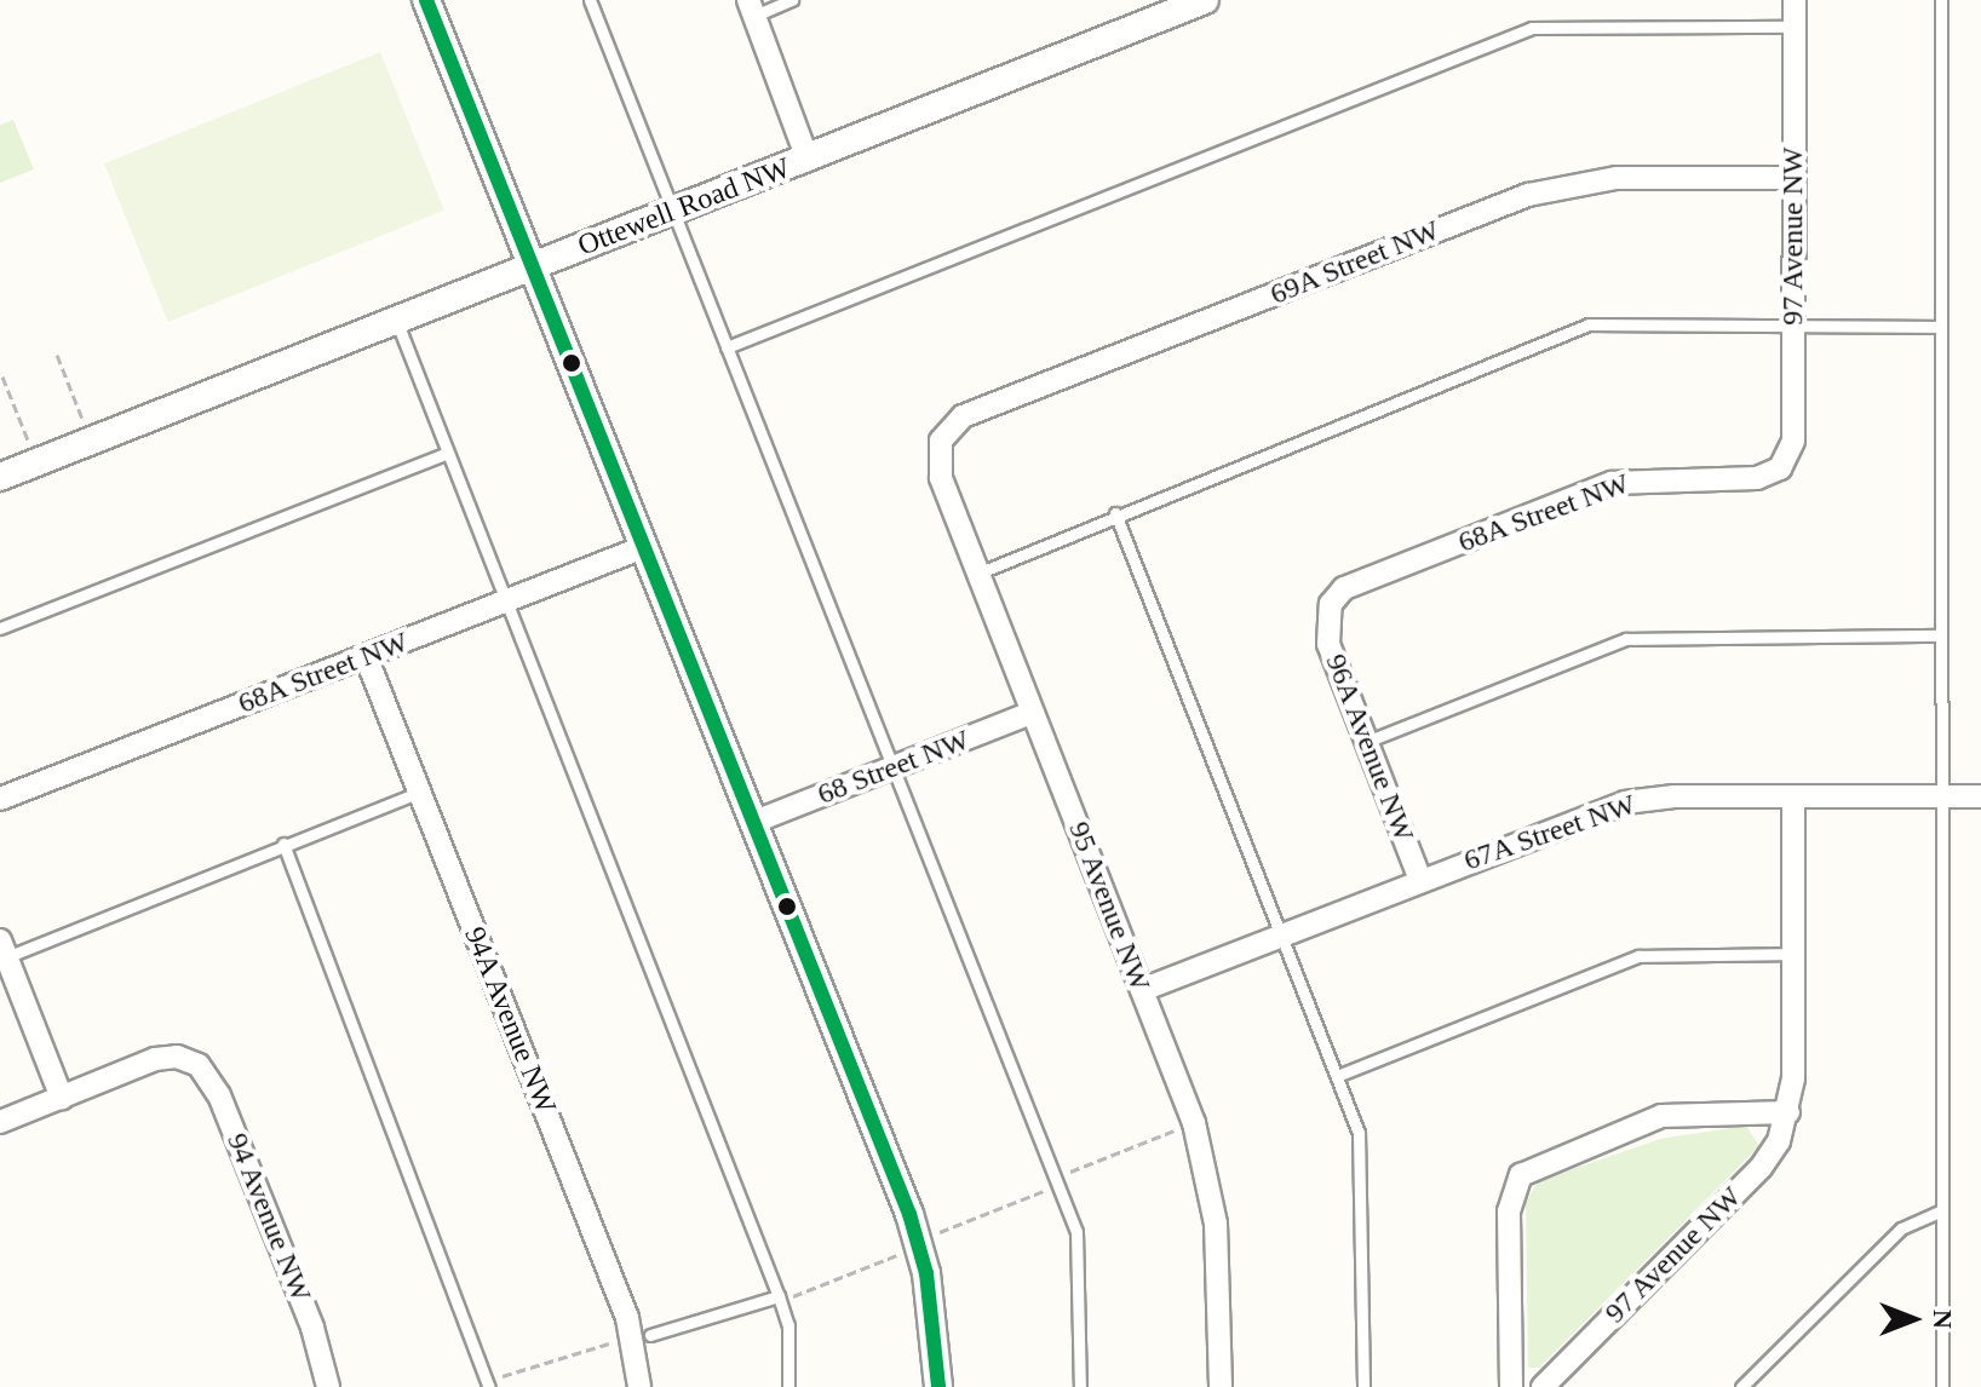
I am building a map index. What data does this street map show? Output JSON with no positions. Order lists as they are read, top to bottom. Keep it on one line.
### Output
{"streets":{"street":["Ottewell Road NW","97 Avenue NW","69A Street NW","68A Street NW","96A Avenue NW","68 Street NW","67A Street NW","95 Avenue NW","94A Avenue NW","94 Avenue NW"]},"crossings":[["97 Avenue NW","69A Street NW"],["97 Avenue NW","68A Street NW"],["97 Avenue NW","67A Street NW"],["69A Street NW","95 Avenue NW"],["68A Street NW","96A Avenue NW"],["68A Street NW","94A Avenue NW"],["96A Avenue NW","67A Street NW"],["68 Street NW","95 Avenue NW"],["67A Street NW","95 Avenue NW"]],"north":"right"}
